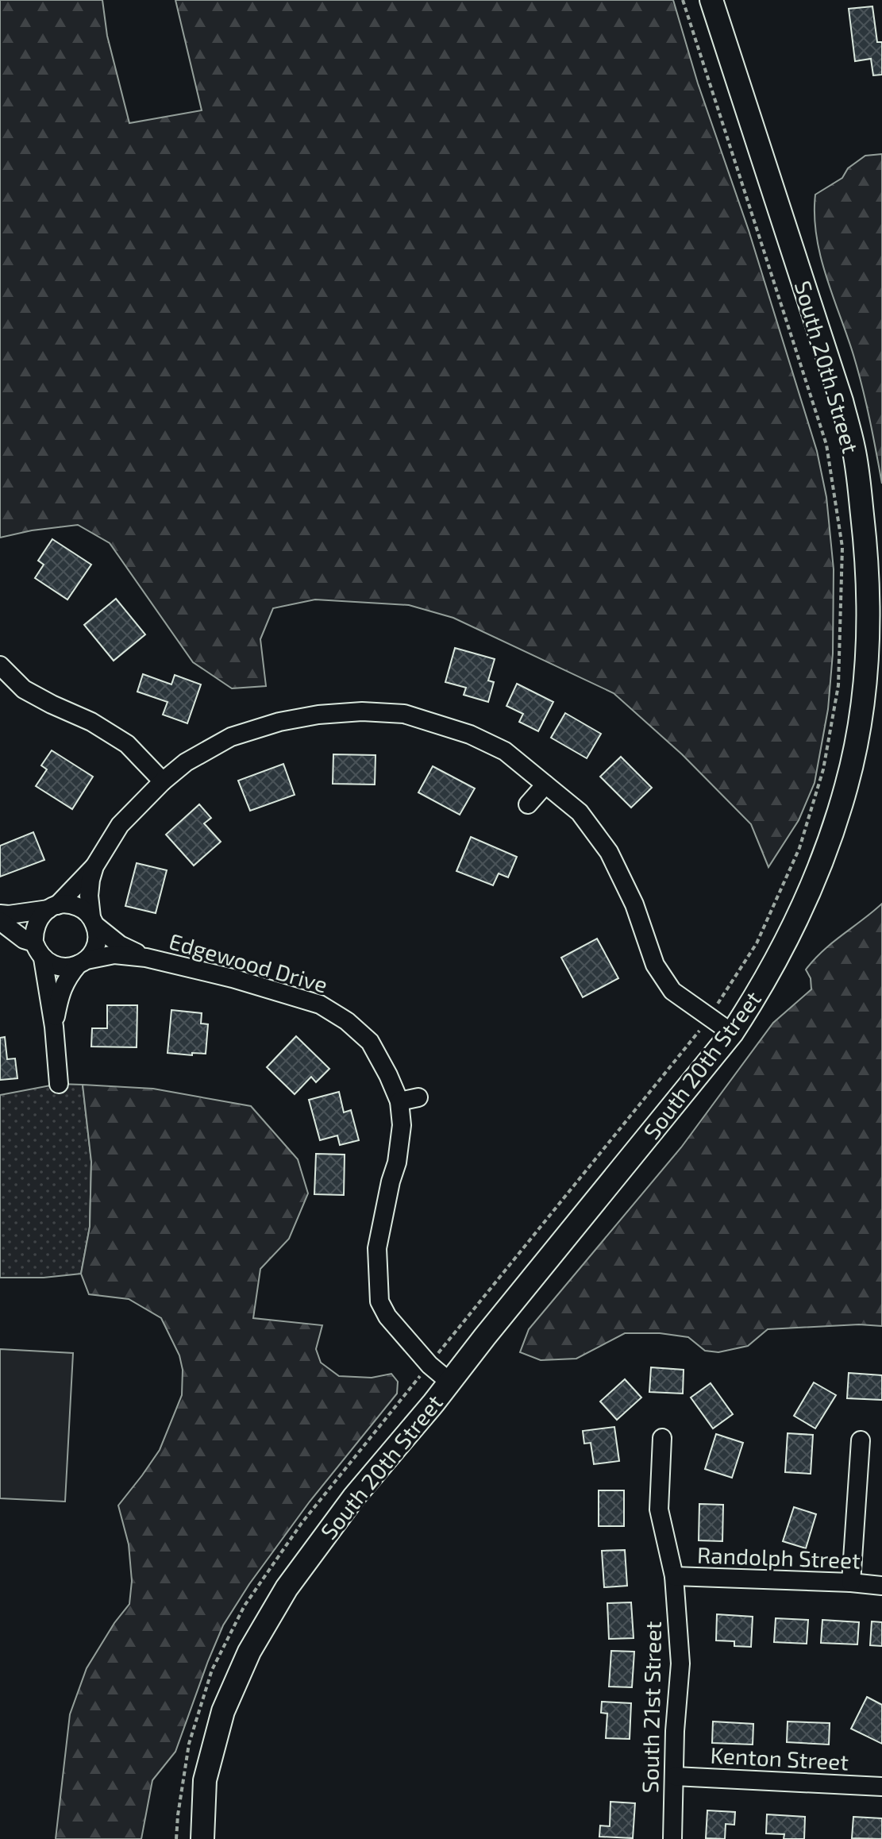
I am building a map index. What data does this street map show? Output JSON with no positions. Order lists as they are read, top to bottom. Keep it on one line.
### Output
{"streets":{"main road":["South 20th Street"],"street":["Edgewood Drive","Randolph Street","South 21st Street","Kenton Street"]},"crossings":[["South 20th Street","Edgewood Drive"],["Randolph Street","South 21st Street"],["South 21st Street","Kenton Street"]]}
